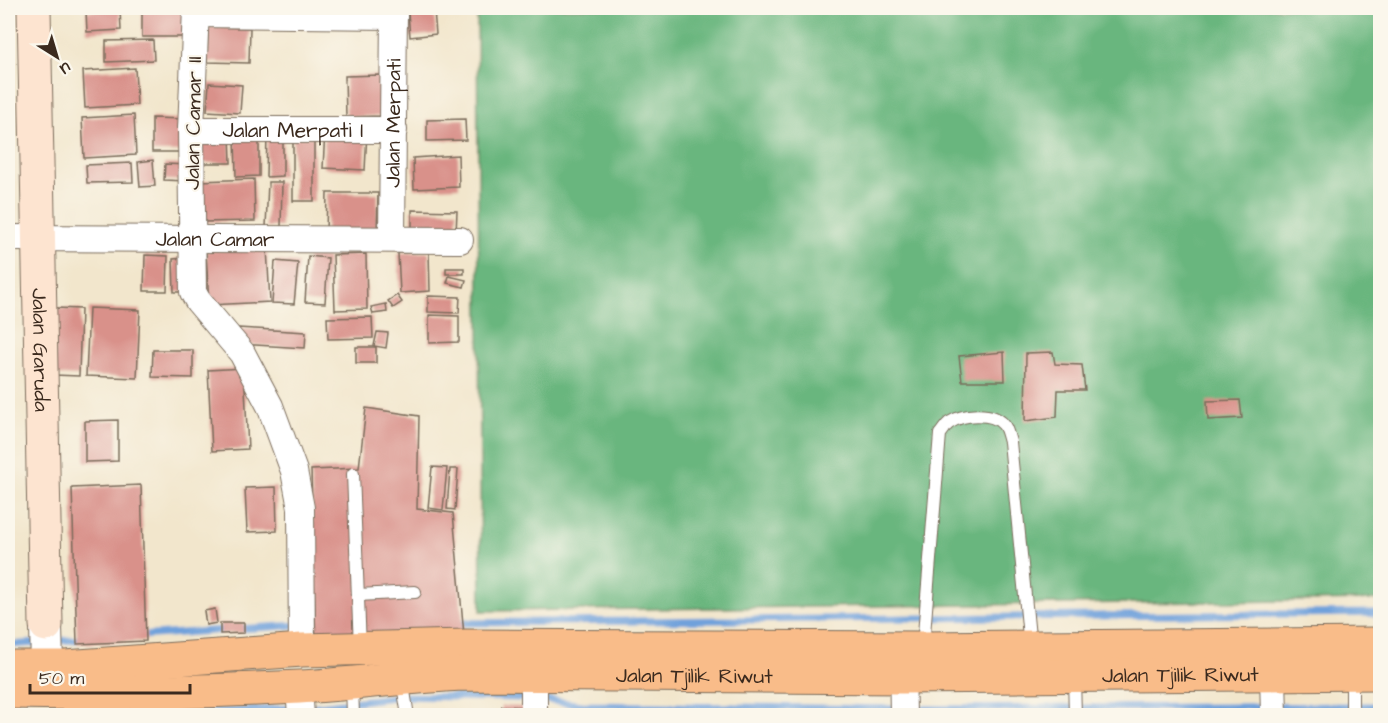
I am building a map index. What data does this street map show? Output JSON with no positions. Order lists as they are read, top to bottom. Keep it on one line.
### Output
{"streets":{"highway":["Jalan Tjilik Riwut"],"main road":["Jalan Garuda"],"street":["Jalan Camar II","Jalan Merpati","Jalan Merpati I","Jalan Camar"]},"crossings":[["Jalan Camar II","Jalan Merpati I"],["Jalan Camar II","Jalan Camar"],["Jalan Camar II","Jalan Tjilik Riwut"],["Jalan Merpati","Jalan Merpati I"],["Jalan Merpati","Jalan Camar"],["Jalan Camar","Jalan Garuda"],["Jalan Garuda","Jalan Tjilik Riwut"]],"scale_bar":"50 m","north":"bottom right"}
